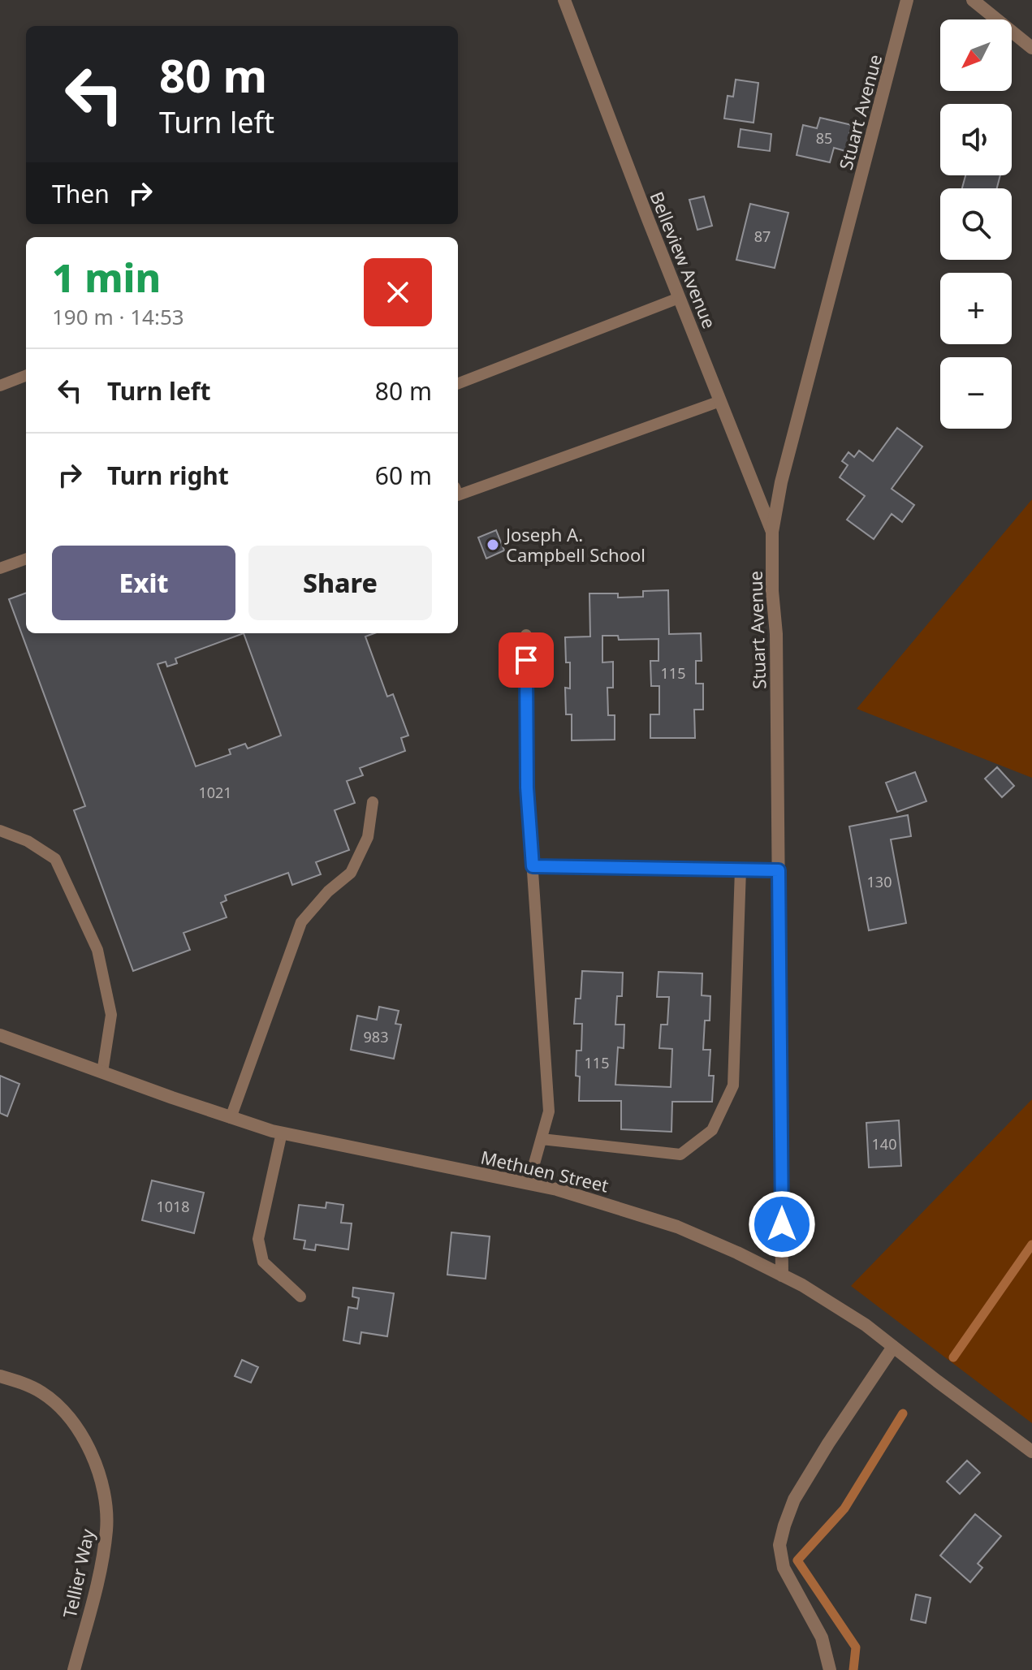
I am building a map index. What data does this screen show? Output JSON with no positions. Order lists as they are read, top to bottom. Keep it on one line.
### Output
{"streets":{"street":["Stuart Avenue","Belleview Avenue","Methuen Street","Tellier Way"]},"crossings":[["Stuart Avenue","Belleview Avenue"],["Stuart Avenue","Methuen Street"]],"places":["Joseph A. Campbell School"],"house_numbers":["85","87","115","1021","130","983","115","140","1018"],"north":"bottom left","page":{"map_buttons":["+","−"],"turn":["80 m","Turn left"],"then":"Then","heading":["1 min","190 m · 14:53"],"list":[{"name":"Turn left","value":"80 m"},{"name":"Turn right","value":"60 m"}],"buttons":["Exit","Share"]}}
